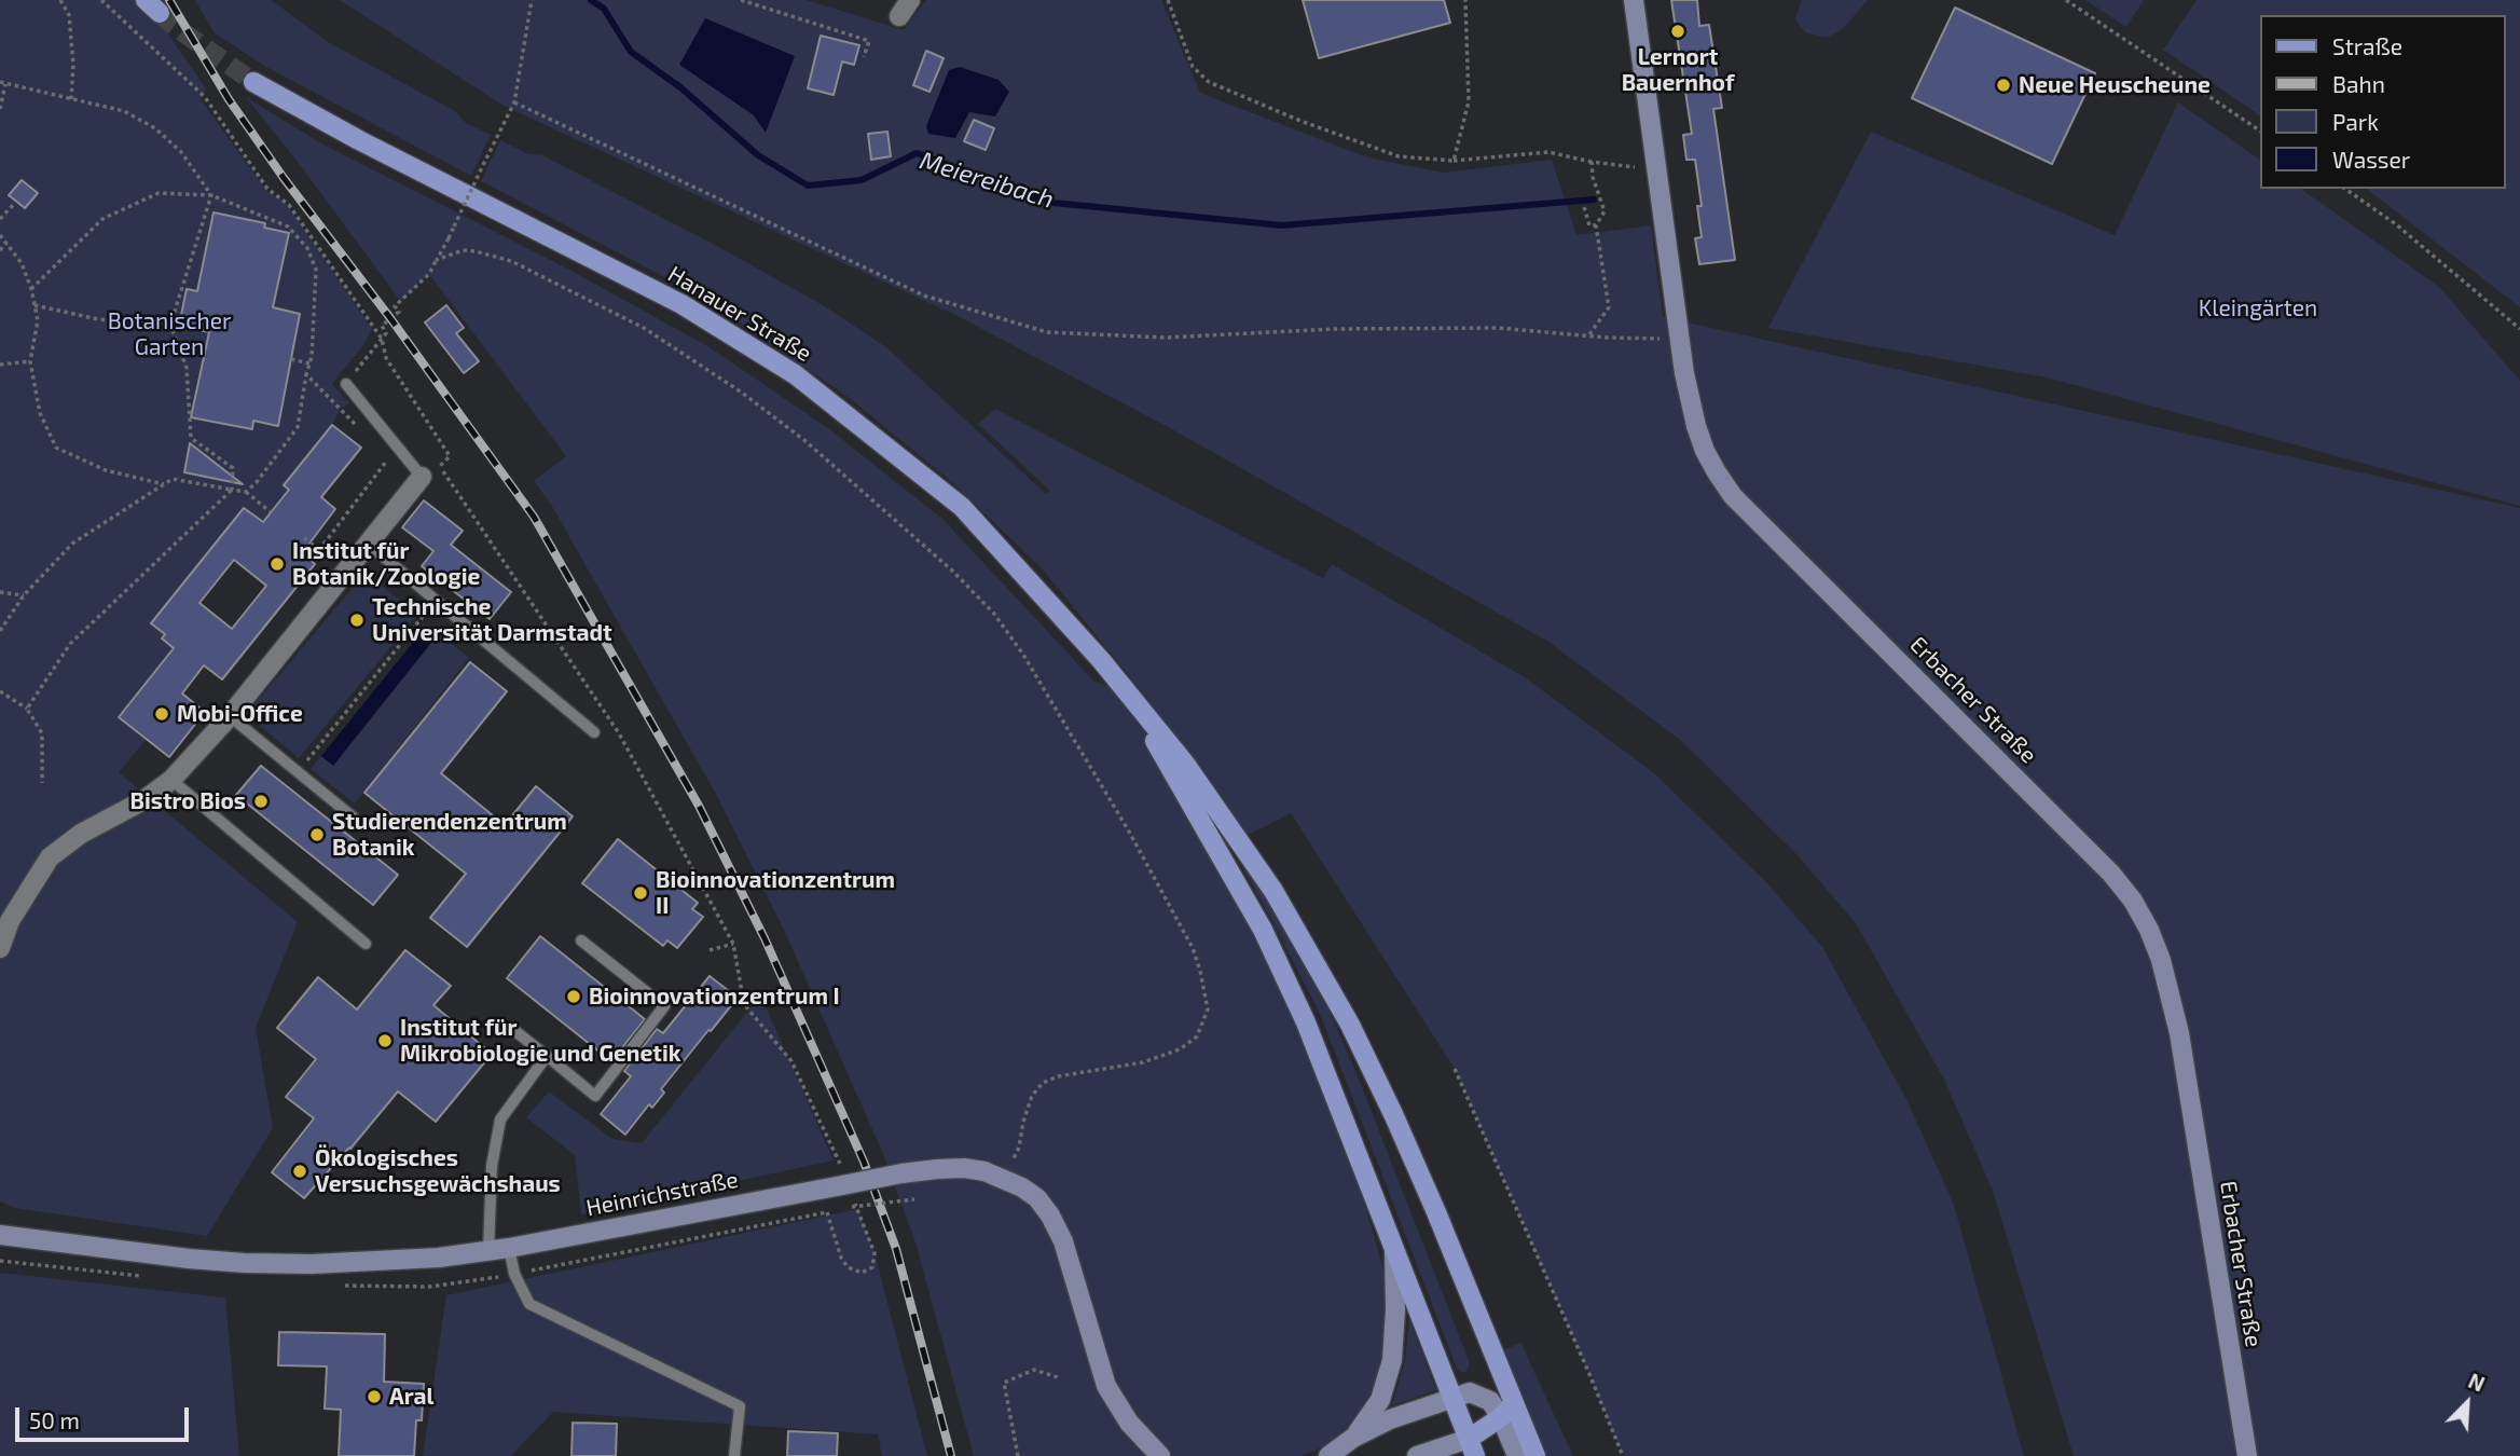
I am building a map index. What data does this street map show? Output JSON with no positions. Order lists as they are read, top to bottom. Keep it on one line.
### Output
{"streets":{"main road":["Hanauer Straße","Erbacher Straße","Heinrichstraße"]},"water":["Meiereibach"],"parks":["Kleingärten","Botanischer Garten"],"places":["Lernort Bauernhof","Neue Heuscheune","Institut für Botanik/Zoologie","Technische Universität Darmstadt","Mobi-Office","Bistro Bios","Studierendenzentrum Botanik","Bioinnovationzentrum II","Bioinnovationzentrum I","Institut für Mikrobiologie und Genetik","Ökologisches Versuchsgewächshaus","Aral"],"legend":["Straße","Bahn","Park","Wasser"],"scale_bar":"50 m","north":"top right"}
